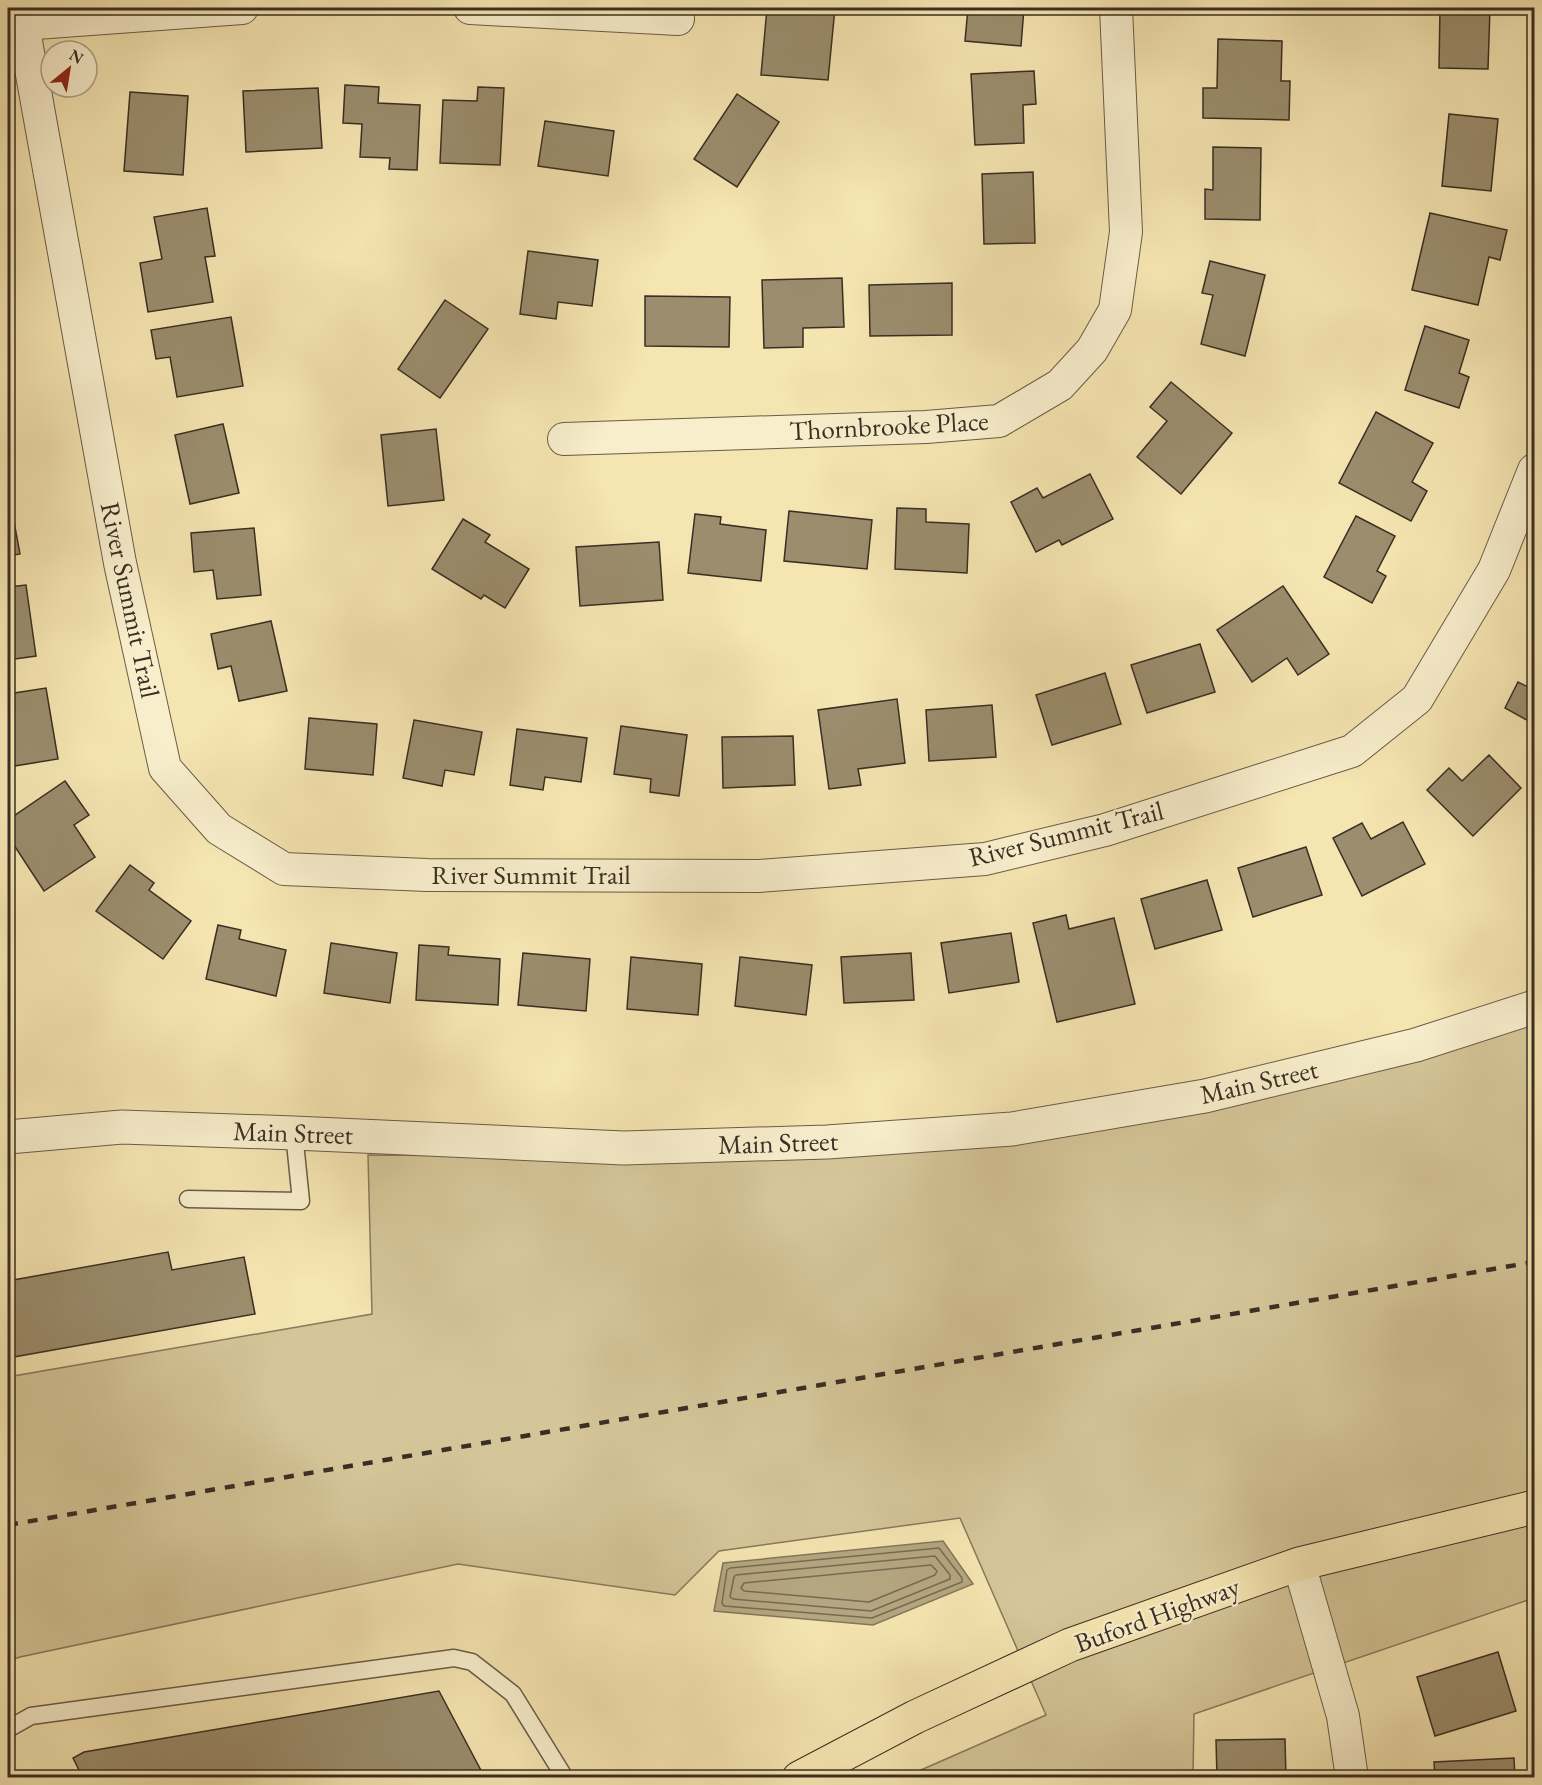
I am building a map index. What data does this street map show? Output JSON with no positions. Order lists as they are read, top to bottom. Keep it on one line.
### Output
{"streets":{"main road":["Buford Highway"],"street":["Thornbrooke Place","River Summit Trail","Main Street"]},"north":"top right"}
